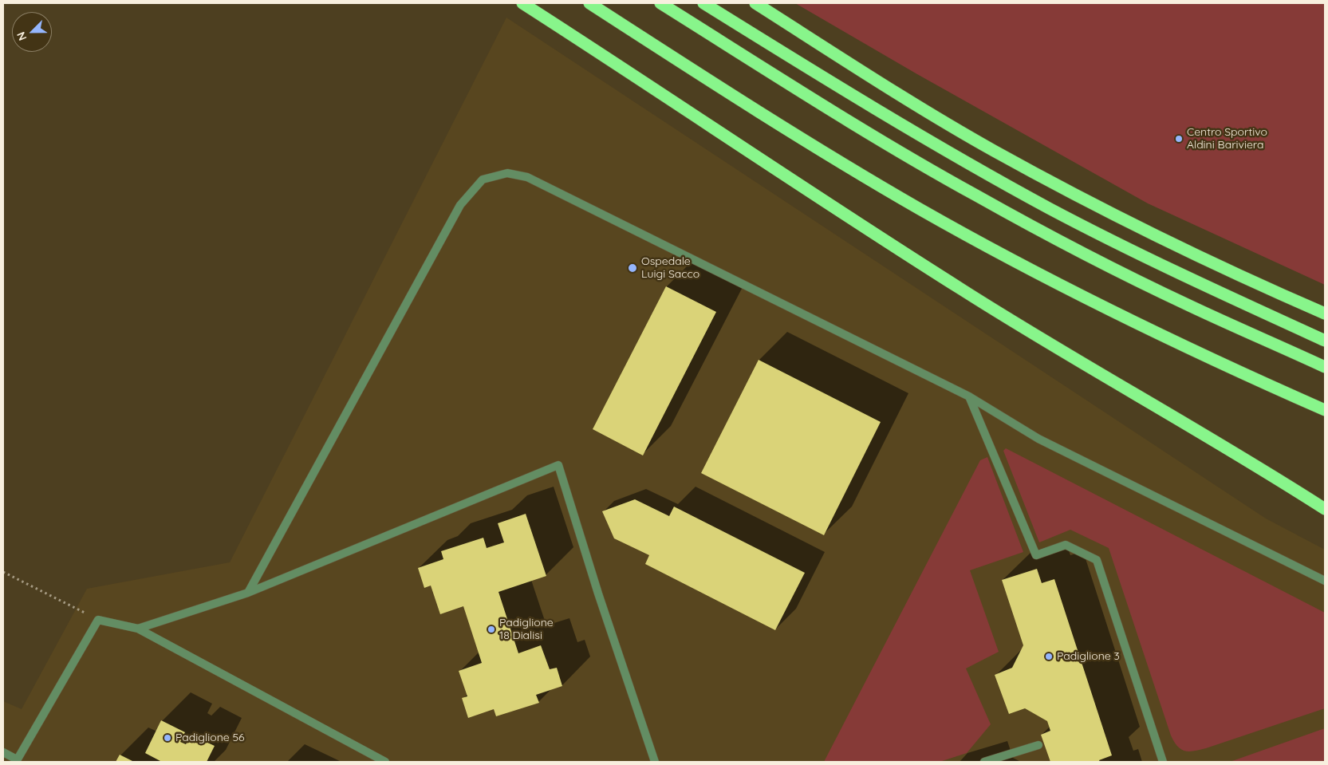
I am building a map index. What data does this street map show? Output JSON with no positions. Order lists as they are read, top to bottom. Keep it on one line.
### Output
{"places":["Centro Sportivo Aldini Bariviera","Ospedale Luigi Sacco","Padiglione 18 Dialisi","Padiglione 3","Padiglione 56"],"north":"bottom left"}
